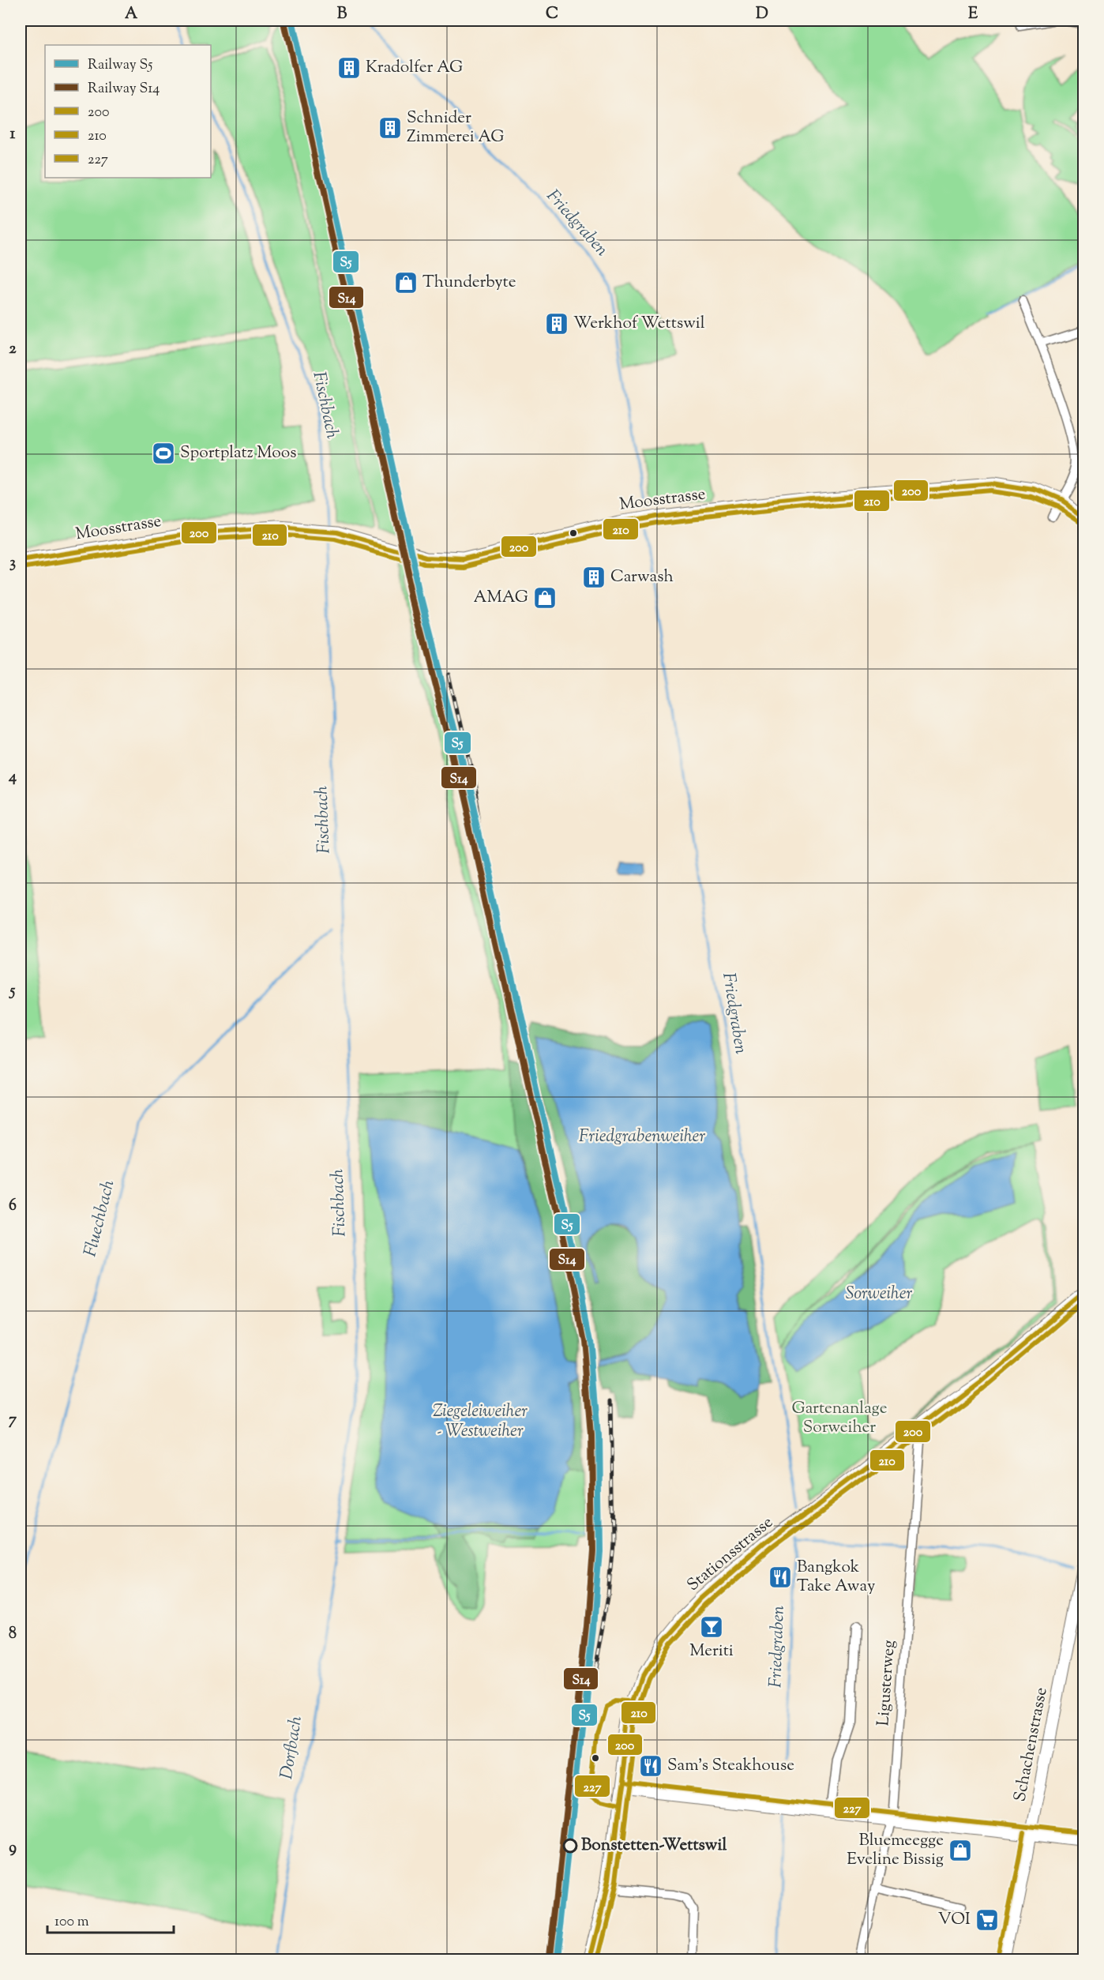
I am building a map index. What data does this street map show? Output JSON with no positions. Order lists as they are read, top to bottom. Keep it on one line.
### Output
{"streets":{"main road":["Moosstrasse","Stationsstrasse","Schachenstrasse"],"street":["Ligusterweg"]},"crossings":[["Stationsstrasse","Ligusterweg"]],"water":["Friedgraben","Fischbach","Friedgrabenweiher","Fluechbach","Sorweiher","Ziegeleiweiher - Westweiher","Dorfbach"],"parks":["Gartenanlage Sorweiher"],"places":{"building":["Kradolfer AG","Schnider Zimmerei AG","Werkhof Wettswil","Carwash"],"shop":["Thunderbyte","AMAG","Bluemeegge Eveline Bissig"],"sports":["Sportplatz Moos"],"restaurant":["Bangkok Take Away","Sam's Steakhouse"],"bar":["Meriti"],"other":["Bonstetten-Wettswil"],"supermarket":["VOI"]},"lines":["rail line S5","rail line S14","transit line 200","transit line 210","transit line 227"],"legend":["Railway S5","Railway S14","200","210","227"],"scale_bar":"100 m","grid":{"columns":["A","B","C","D","E"],"rows":["1","2","3","4","5","6","7","8","9"]}}
